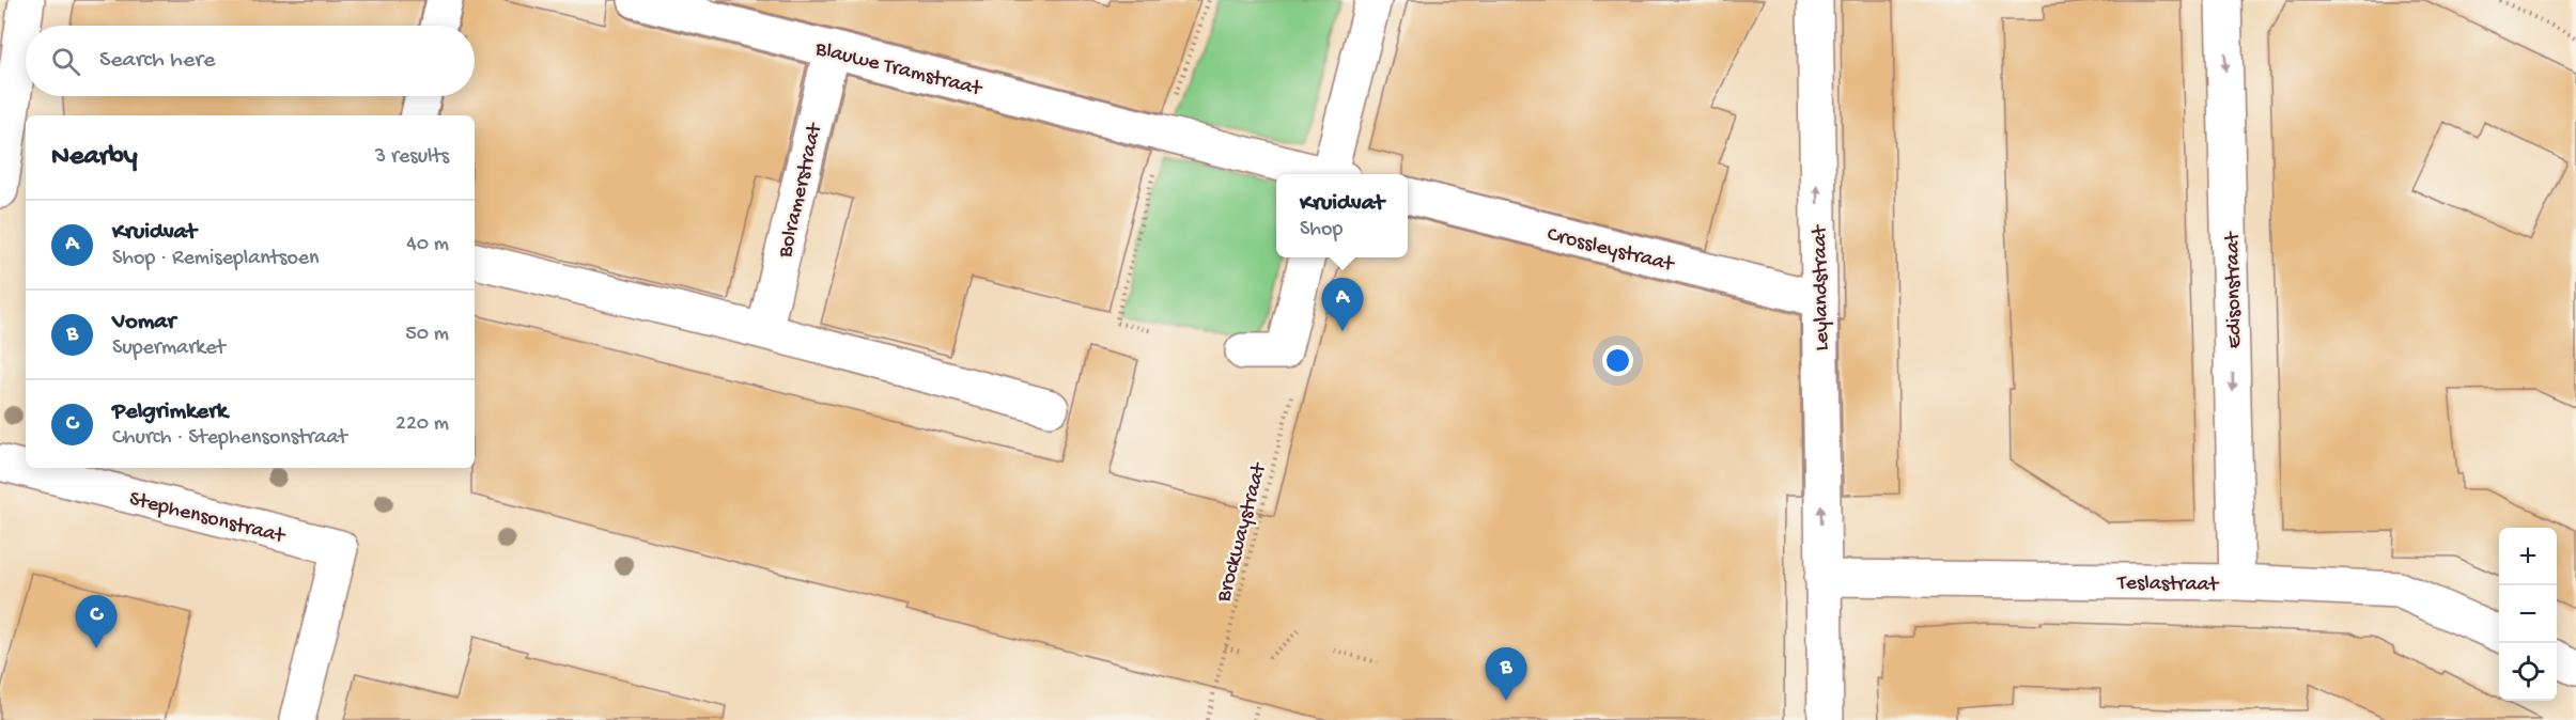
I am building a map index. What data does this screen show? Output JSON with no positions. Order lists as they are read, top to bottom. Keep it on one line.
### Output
{"streets":{"street":["Blauwe Tramstraat","Bolramerstraat","Crossleystraat","Leylandstraat","Edisonstraat","Stephensonstraat","Teslastraat"],"path":["Brockwaystraat"]},"crossings":[["Blauwe Tramstraat","Bolramerstraat"],["Crossleystraat","Leylandstraat"],["Leylandstraat","Teslastraat"],["Edisonstraat","Teslastraat"]],"one_way":["Leylandstraat","Edisonstraat"],"page":{"search":"Search here","heading":["Nearby","3 results"],"popup":["Kruidvat","Shop"],"list":[{"mark":"A","name":"Kruidvat","note":"Shop · Remiseplantsoen","value":"40 m"},{"mark":"B","name":"Vomar","note":"Supermarket","value":"50 m"},{"mark":"C","name":"Pelgrimkerk","note":"Church · Stephensonstraat","value":"220 m"}],"pins":["A","C","B"],"map_buttons":["+","−"]}}
